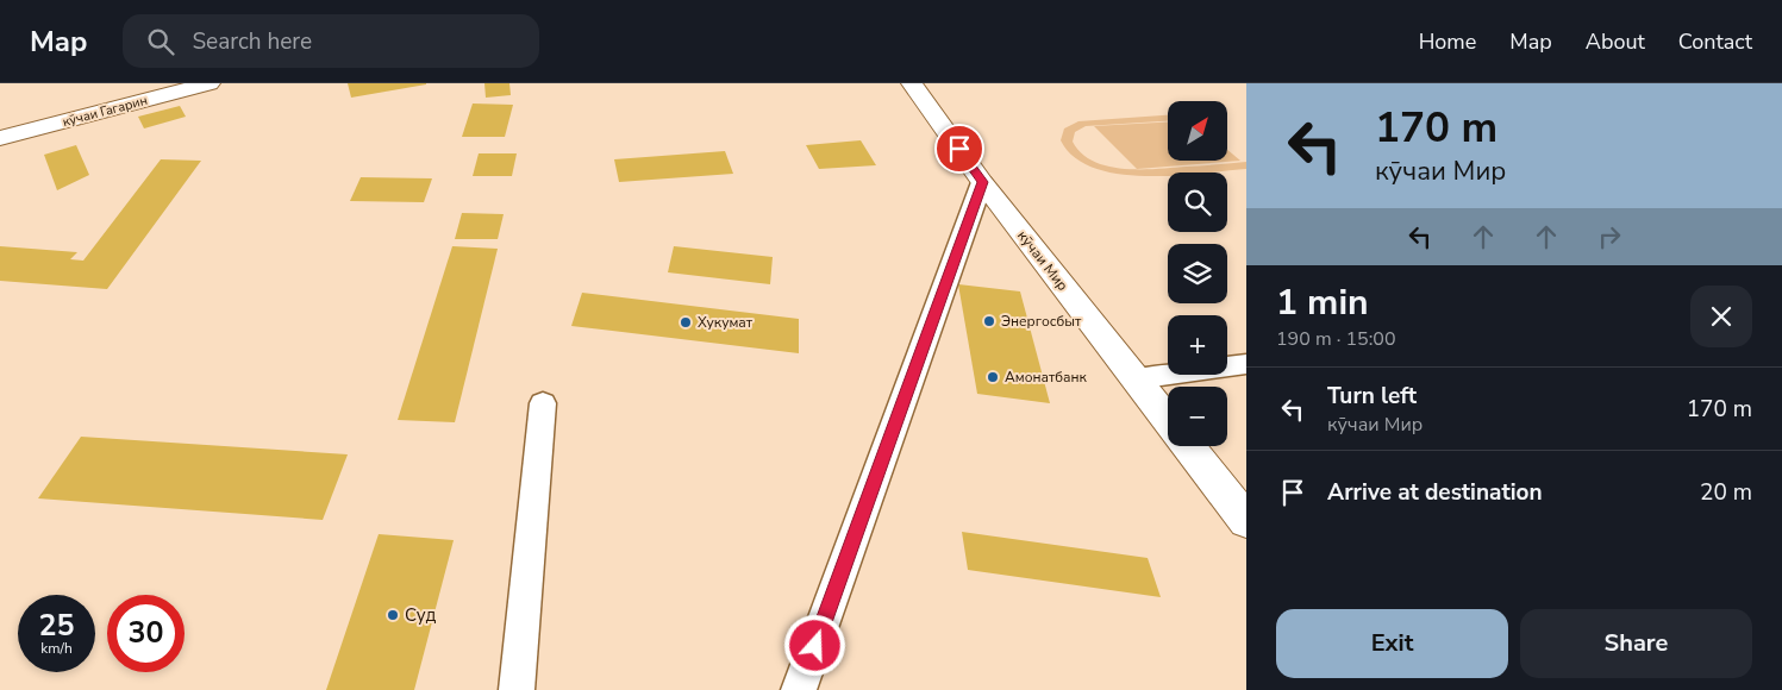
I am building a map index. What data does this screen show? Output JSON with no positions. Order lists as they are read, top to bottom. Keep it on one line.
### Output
{"streets":{"street":["кӯчаи Гагарин","кӯчаи Мир"]},"places":["Энергосбыт","Хукумат","Амонатбанк","Суд"],"north":"top right","page":{"header":"Map","search":"Search here","nav":["Home","Map","About","Contact"],"turn":["170 m","кӯчаи Мир"],"map_buttons":["+","−"],"heading":["1 min","190 m · 15:00"],"list":[{"name":"Turn left","note":"кӯчаи Мир","value":"170 m"},{"name":"Arrive at destination","value":"20 m"}],"speed":"25 km/h","limit":"30","buttons":["Exit","Share"]}}
